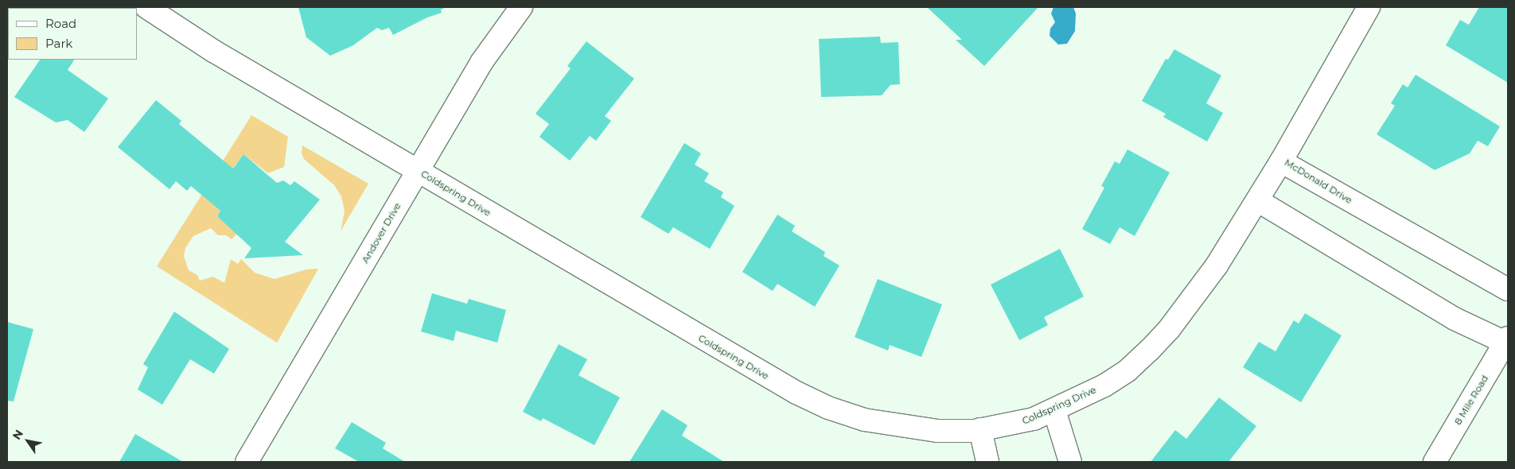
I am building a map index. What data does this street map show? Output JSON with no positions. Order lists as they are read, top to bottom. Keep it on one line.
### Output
{"streets":{"street":["McDonald Drive","Coldspring Drive","Andover Drive","8 Mile Road"]},"crossings":[["McDonald Drive","Coldspring Drive"],["Coldspring Drive","Andover Drive"]],"legend":["Road","Park"],"north":"top left"}
